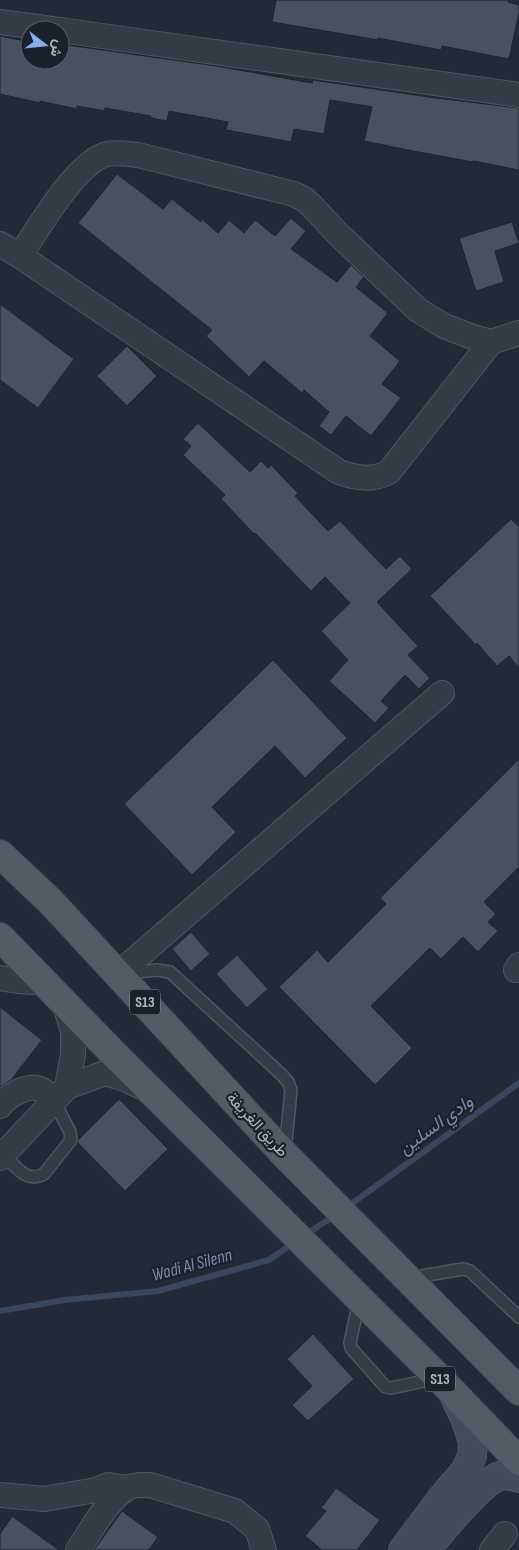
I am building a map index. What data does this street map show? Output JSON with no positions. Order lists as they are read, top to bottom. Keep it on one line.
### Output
{"streets":{"main road":["S13","طريق الغريفة"]},"water":["وادي السلين","Wadi Al Silenn"],"north":"right"}
